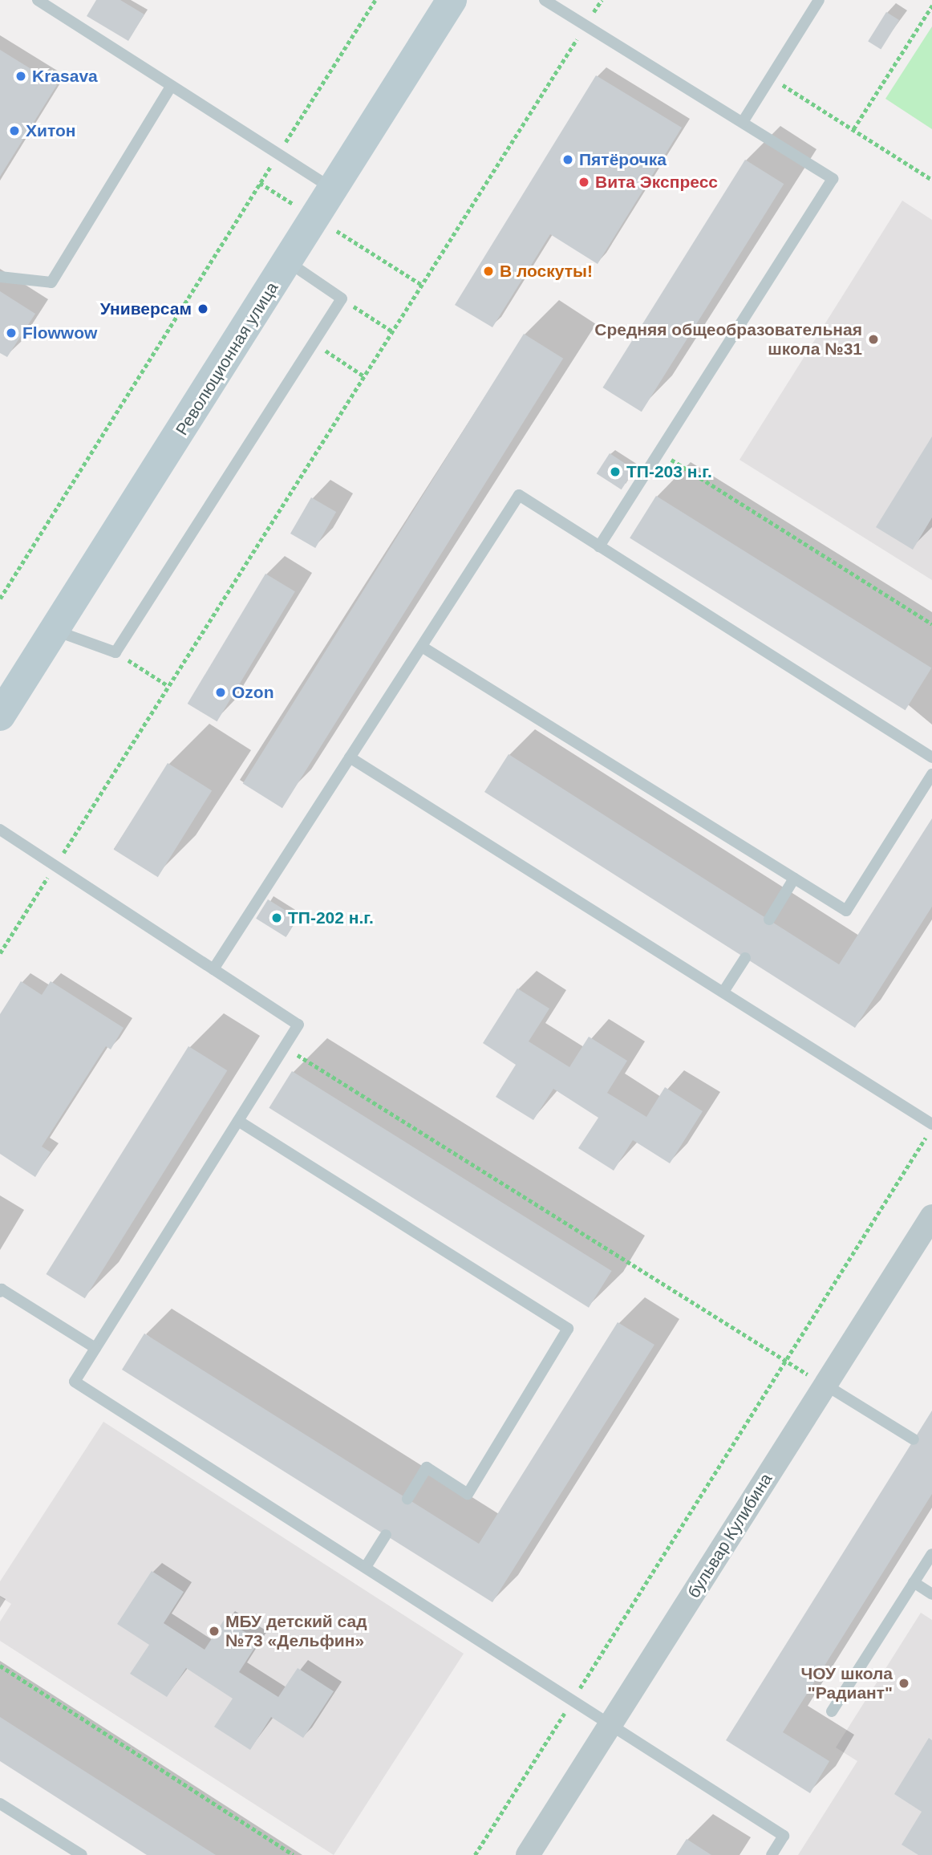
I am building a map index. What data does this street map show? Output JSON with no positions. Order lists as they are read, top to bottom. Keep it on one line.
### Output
{"streets":{"main road":["Революционная улица"],"street":["бульвар Кулибина"]},"places":["Krasava","Хитон","Пятёрочка","Вита Экспресс","В лоскуты!","Универсам","Flowwow","Средняя общеобразовательная школа №31","ТП-203 н.г.","Ozon","ТП-202 н.г.","МБУ детский сад №73 «Дельфин»","ЧОУ школа \"Радиант\""]}
